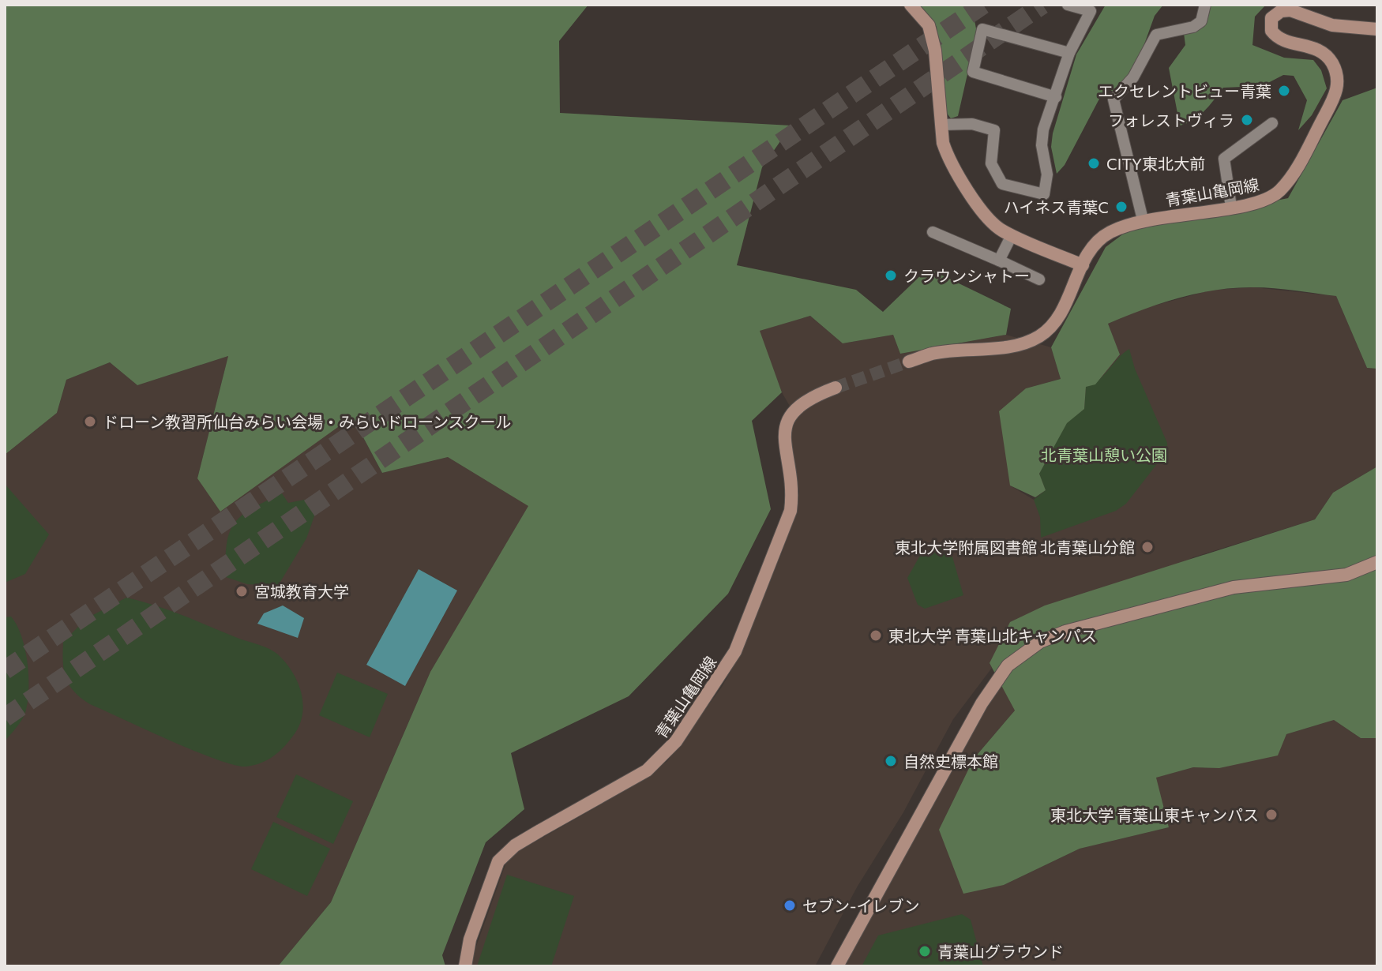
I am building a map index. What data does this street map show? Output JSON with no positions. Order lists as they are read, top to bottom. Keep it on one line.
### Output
{"streets":{"street":["青葉山亀岡線"]},"parks":["北青葉山憩い公園"],"places":["エクセレントビュー青葉","フォレストヴィラ","CITY東北大前","ハイネス青葉C","クラウンシャトー","ドローン教習所仙台みらい会場・みらいドローンスクール","東北大学附属図書館 北青葉山分館","宮城教育大学","東北大学 青葉山北キャンパス","自然史標本館","東北大学 青葉山東キャンパス","セブン-イレブン","青葉山グラウンド"]}
